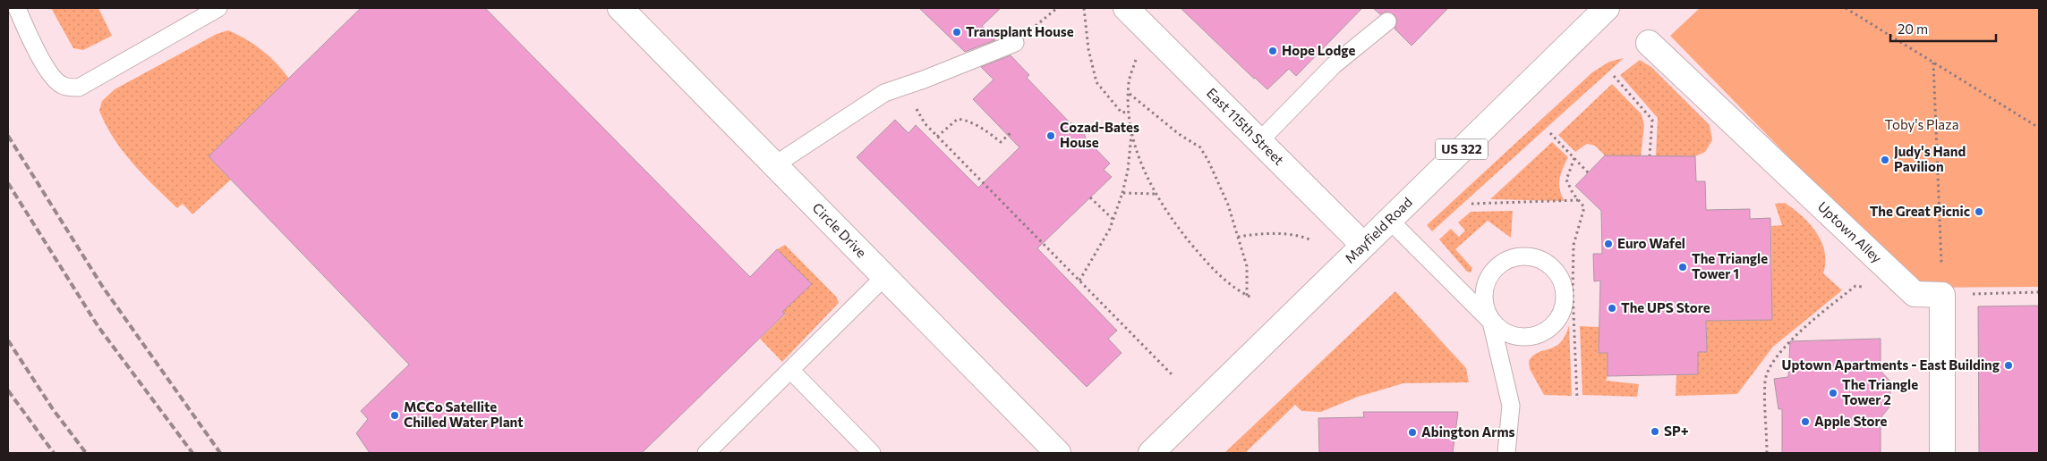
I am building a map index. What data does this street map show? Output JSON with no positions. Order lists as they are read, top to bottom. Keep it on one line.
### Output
{"streets":{"street":["East 115th Street","US 322","Circle Drive","Mayfield Road","Uptown Alley"]},"crossings":[["East 115th Street","Mayfield Road"]],"parks":["Toby's Plaza"],"places":["Transplant House","Hope Lodge","Cozad-Bates House","Judy's Hand Pavilion","The Great Picnic","Euro Wafel","The Triangle Tower 1","The UPS Store","Uptown Apartments - East Building","The Triangle Tower 2","MCCo Satellite Chilled Water Plant","Apple Store","SP+","Abington Arms"],"scale_bar":"20 m"}
